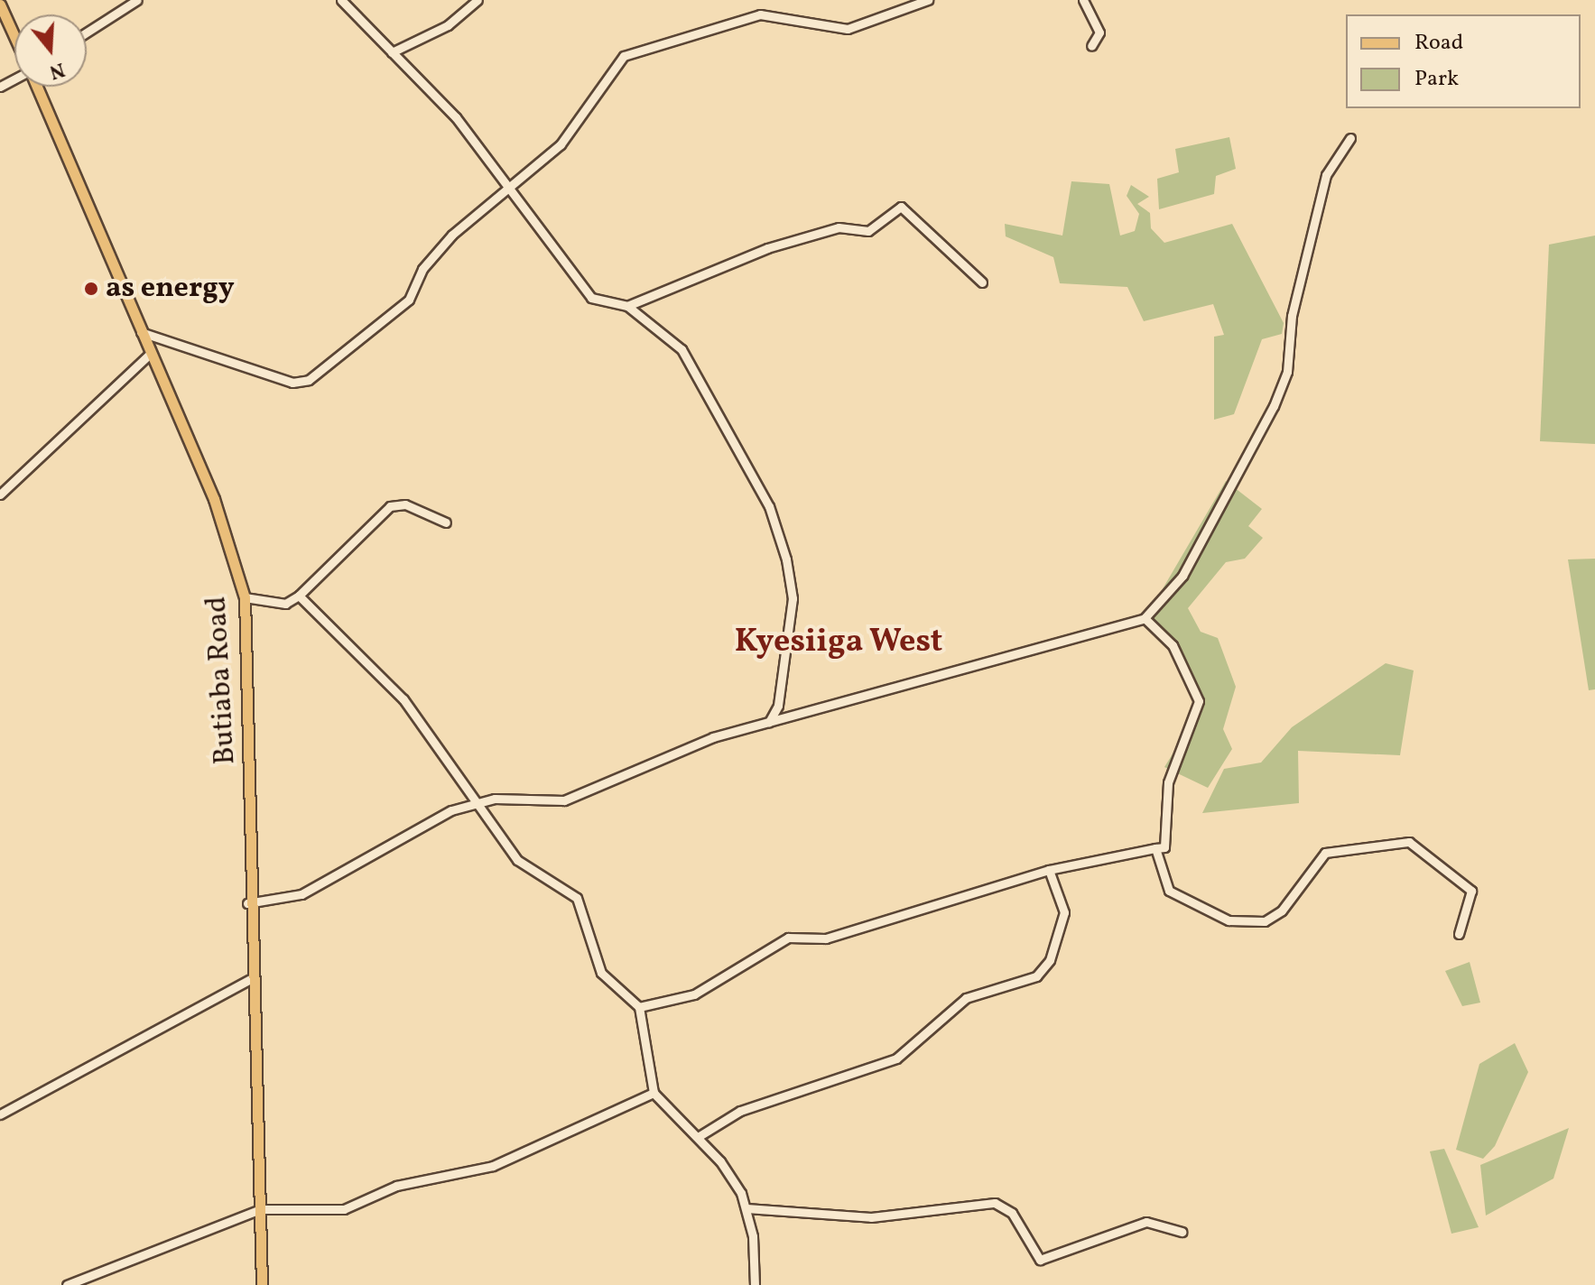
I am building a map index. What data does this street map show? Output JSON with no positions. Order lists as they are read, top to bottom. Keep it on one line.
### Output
{"streets":{"main road":["Butiaba Road"]},"districts":["Kyesiiga West"],"places":["as energy"],"legend":["Road","Park"],"north":"bottom"}
